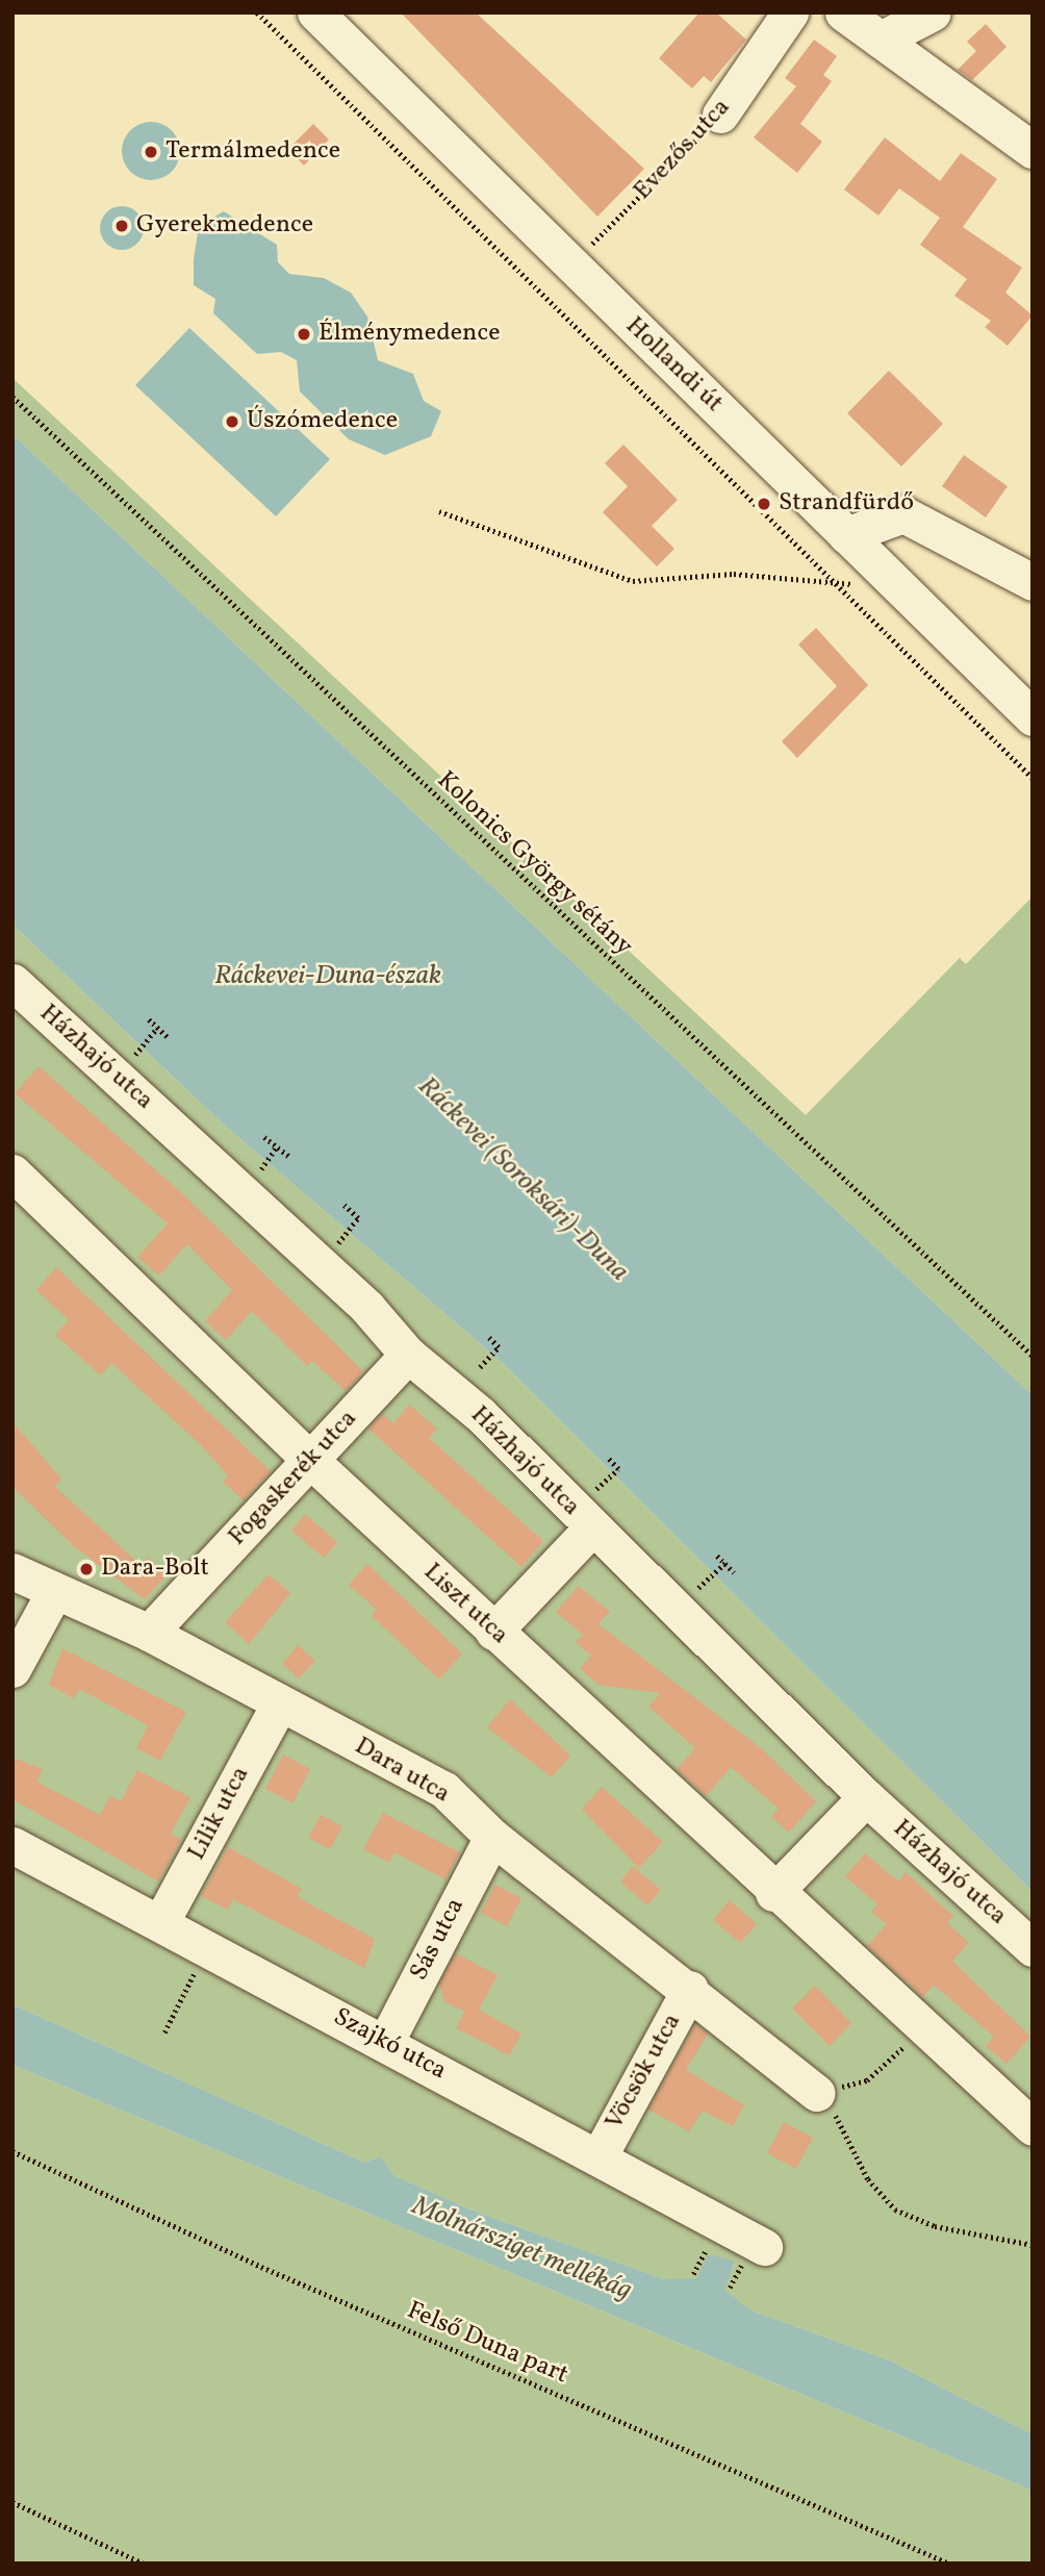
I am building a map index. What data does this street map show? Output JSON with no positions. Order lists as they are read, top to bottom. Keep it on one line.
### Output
{"streets":{"street":["Evezős utca","Hollandi út","Házhajó utca","Fogaskerék utca","Liszt utca","Dara utca","Lilik utca","Sás utca","Szajkó utca","Vöcsök utca"],"path":["Kolonics György sétány","Felső Duna part"]},"crossings":[["Házhajó utca","Fogaskerék utca"],["Fogaskerék utca","Liszt utca"],["Fogaskerék utca","Dara utca"],["Dara utca","Lilik utca"],["Dara utca","Sás utca"],["Dara utca","Vöcsök utca"],["Lilik utca","Szajkó utca"],["Sás utca","Szajkó utca"],["Szajkó utca","Vöcsök utca"]],"water":["Ráckevei-Duna-észak","Ráckevei (Soroksári)-Duna","Molnársziget mellékág"],"places":["Termálmedence","Gyerekmedence","Élménymedence","Úszómedence","Strandfürdő","Dara-Bolt"]}
